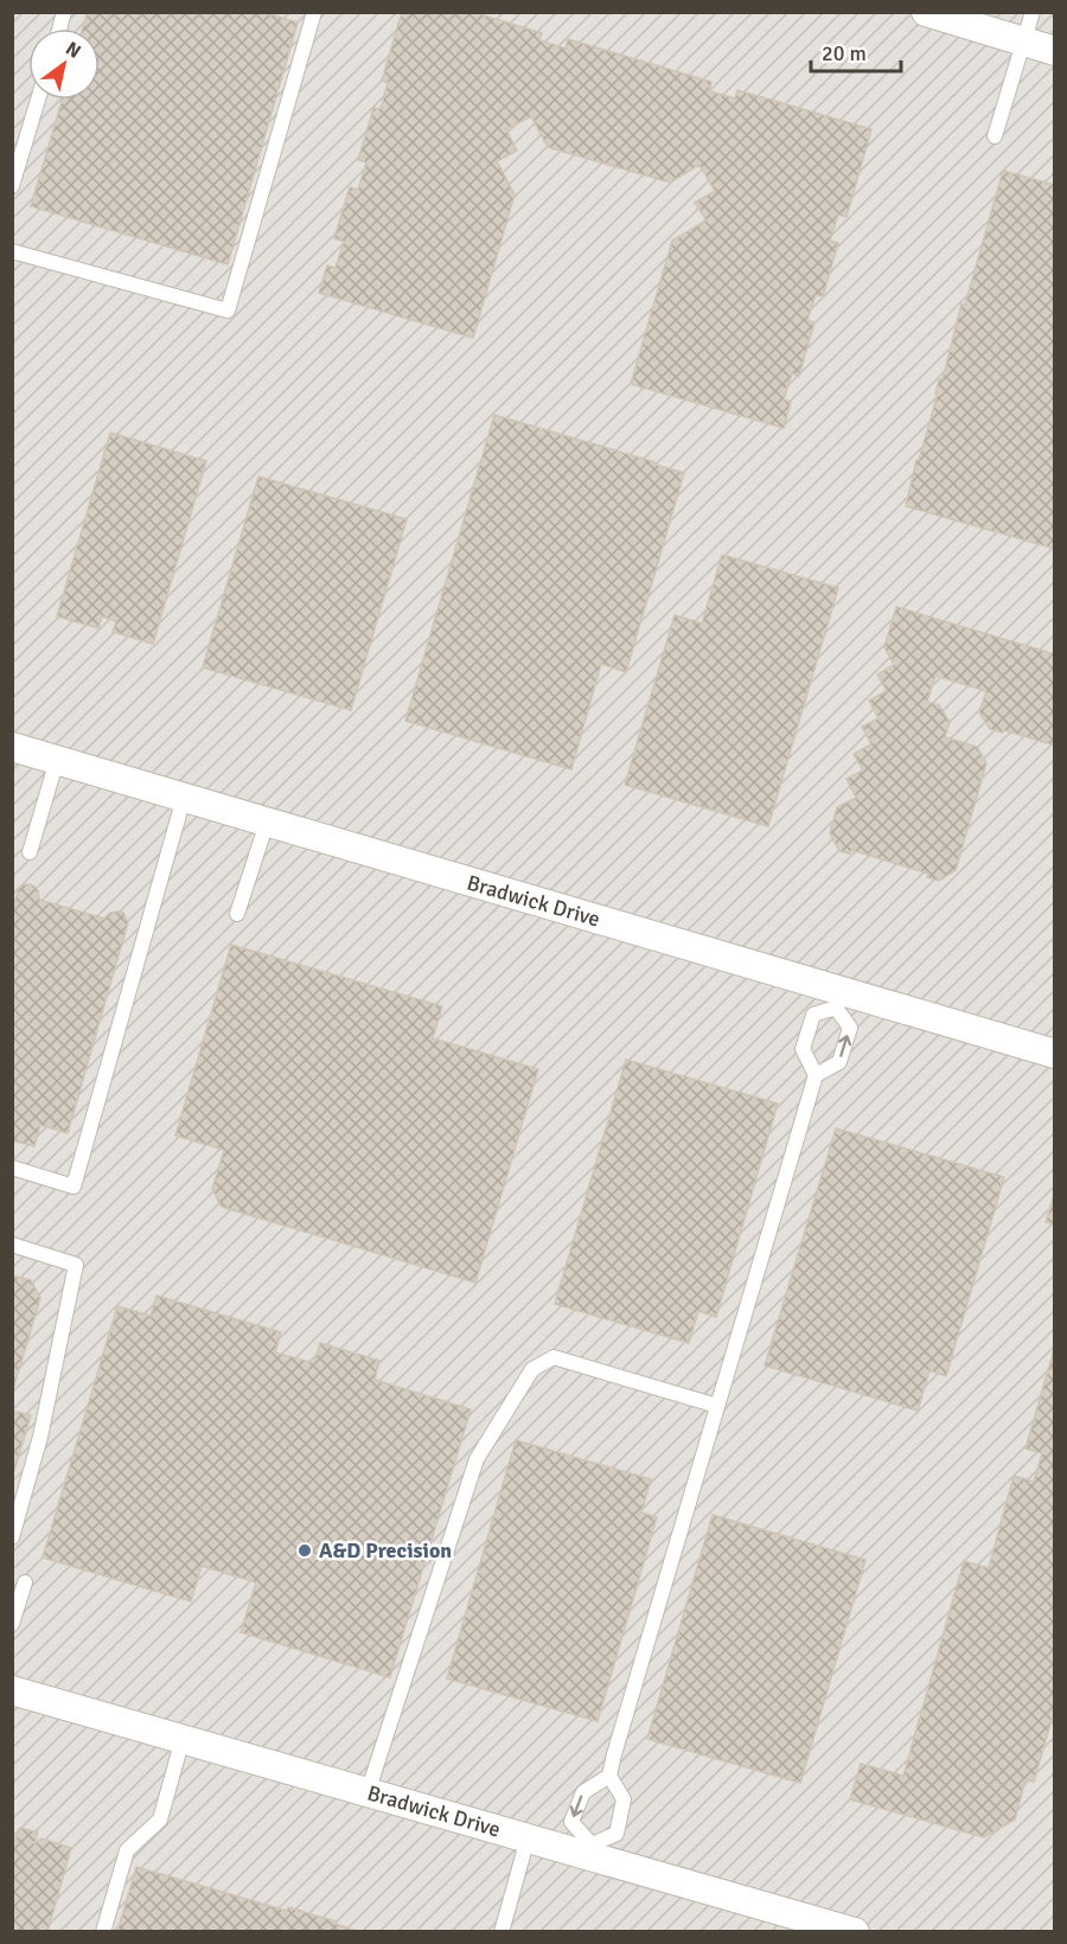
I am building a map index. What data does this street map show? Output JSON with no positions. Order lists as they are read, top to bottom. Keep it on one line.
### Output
{"streets":{"street":["Bradwick Drive"]},"places":["A&D Precision"],"scale_bar":"20 m","north":"top right"}
